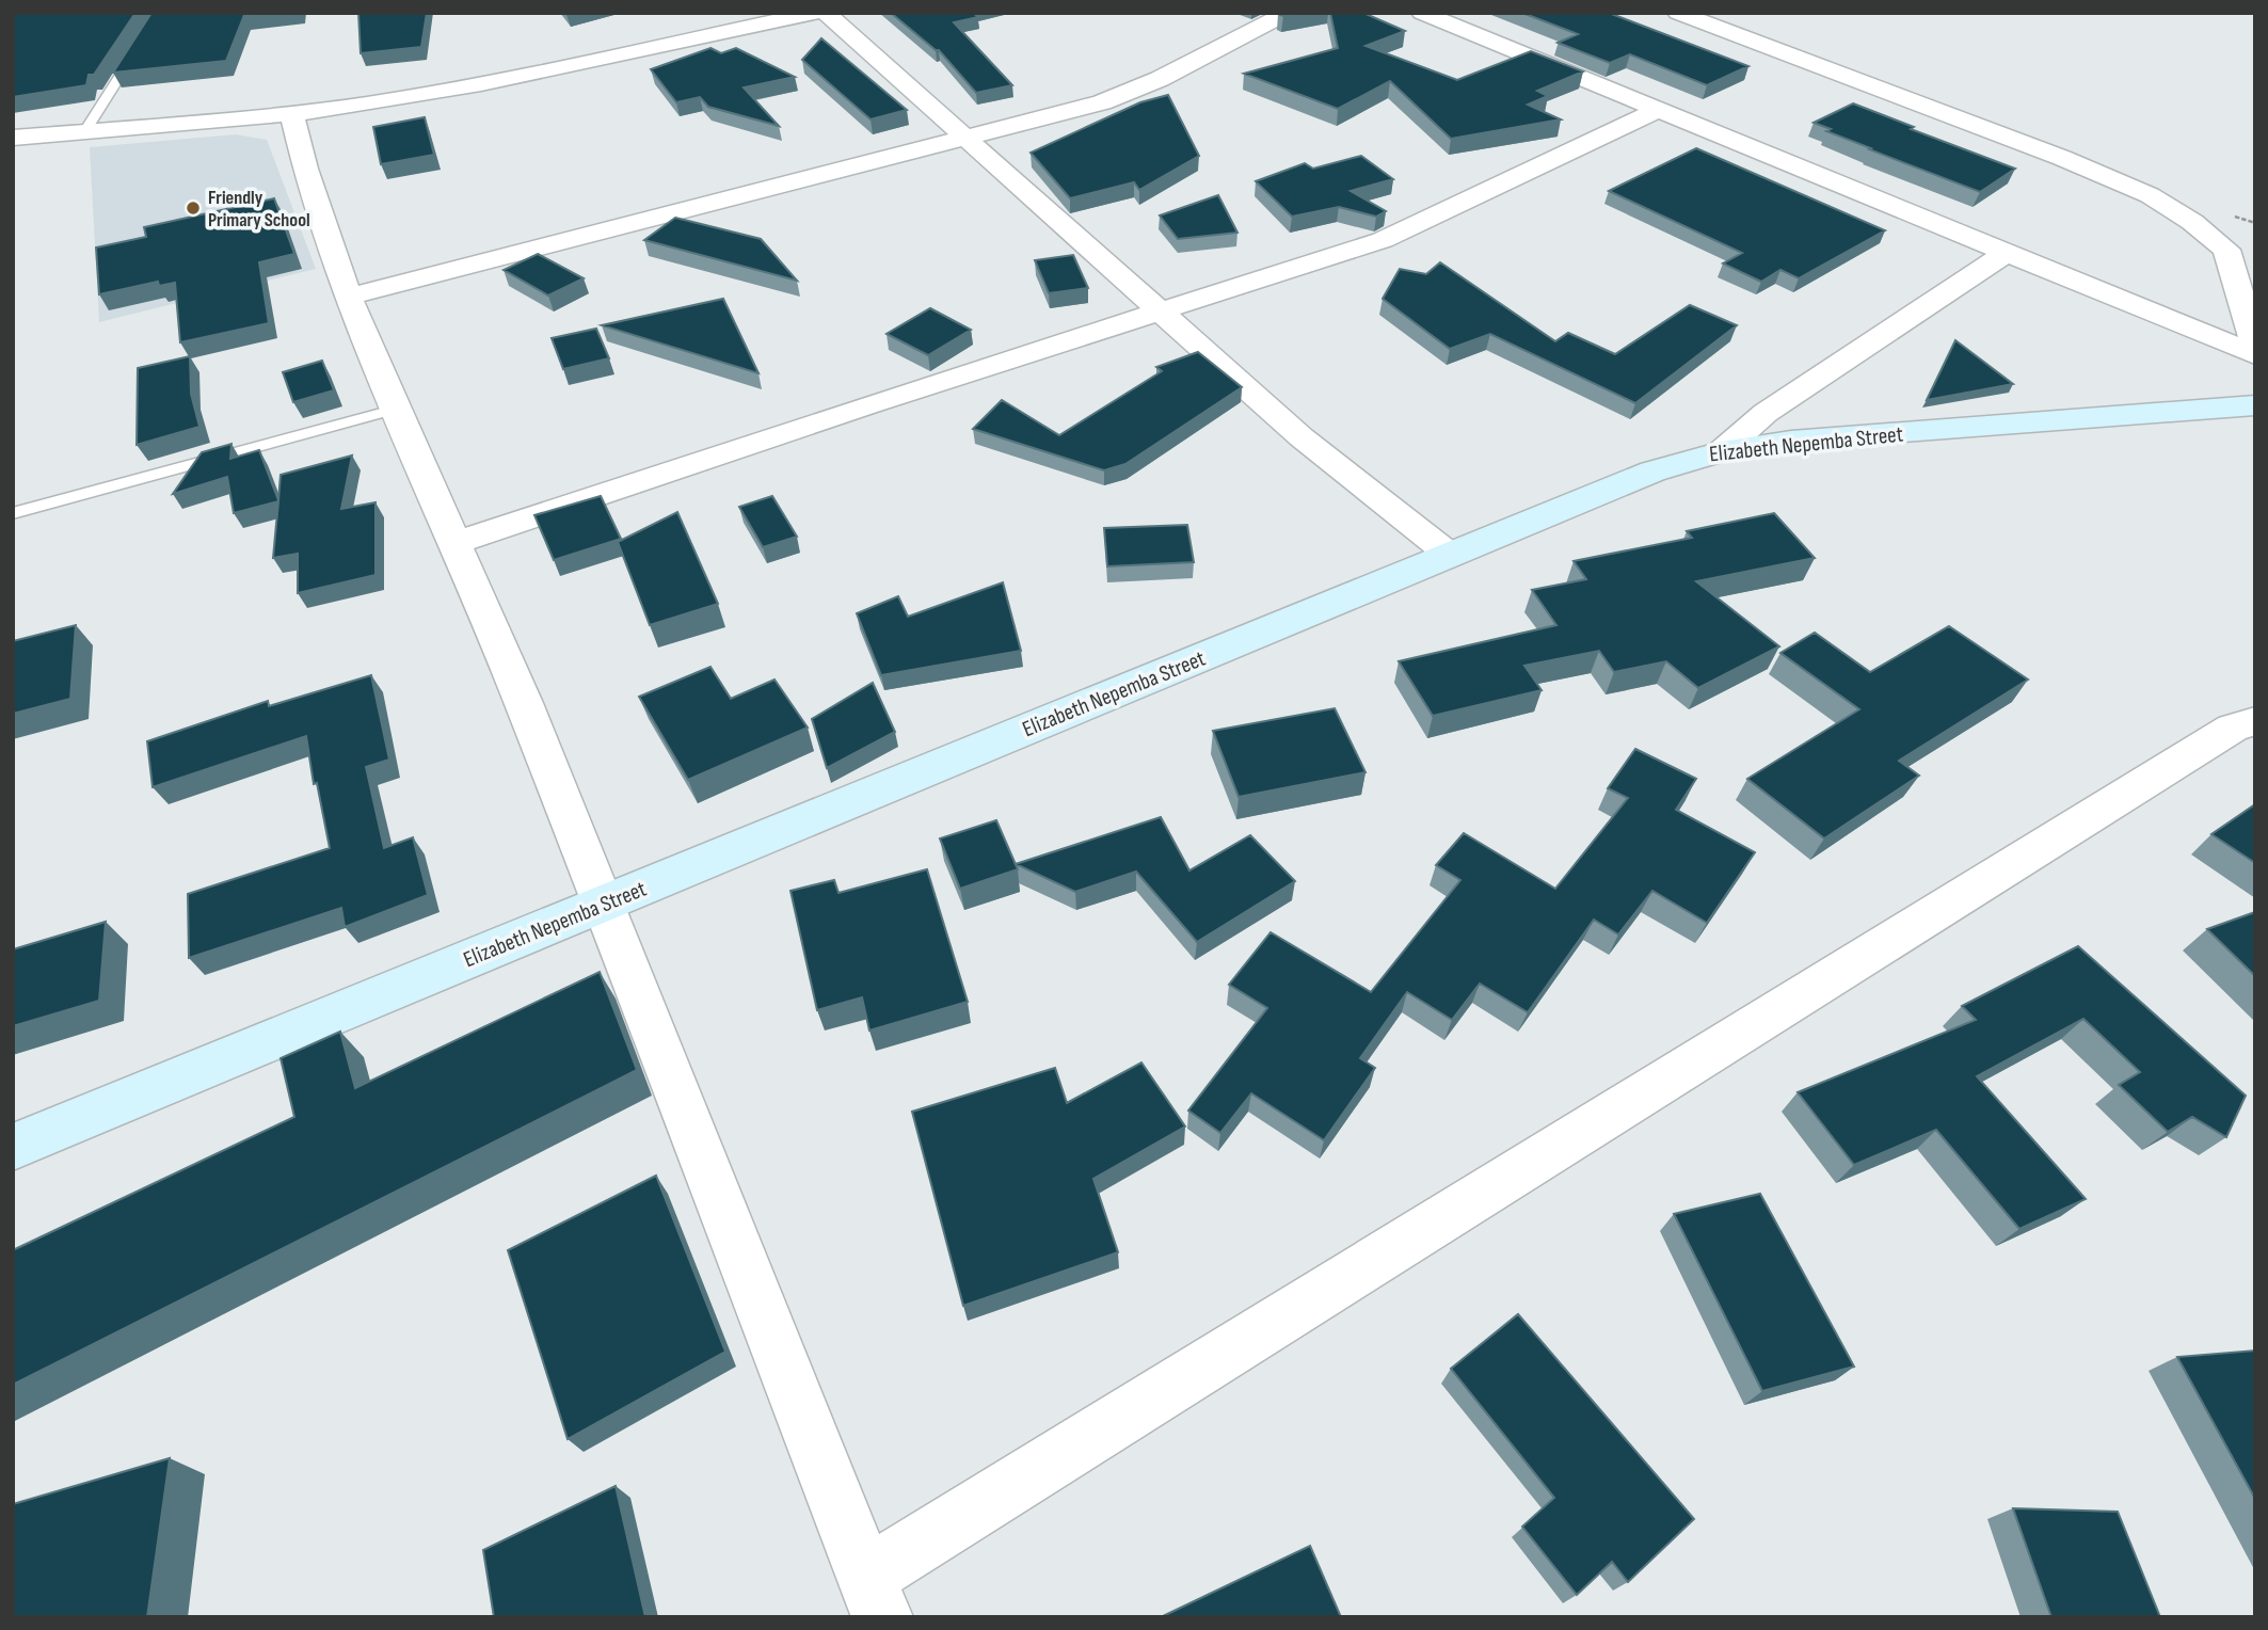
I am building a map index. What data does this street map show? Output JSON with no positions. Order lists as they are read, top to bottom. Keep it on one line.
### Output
{"streets":{"street":["Elizabeth Nepemba Street"]},"places":["Friendly Primary School"]}
